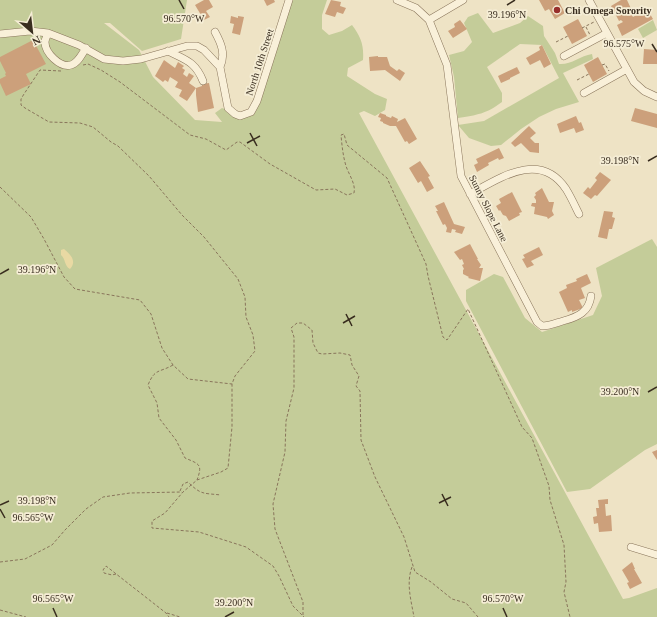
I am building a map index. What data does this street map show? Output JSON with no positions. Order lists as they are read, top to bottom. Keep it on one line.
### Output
{"streets":{"street":["North 10th Street","Sunny Slope Lane"]},"places":["Chi Omega Sorority"],"north":"bottom right","coordinates":["39.196°N","96.570°W","96.575°W","39.198°N","39.200°N","96.565°W"]}
